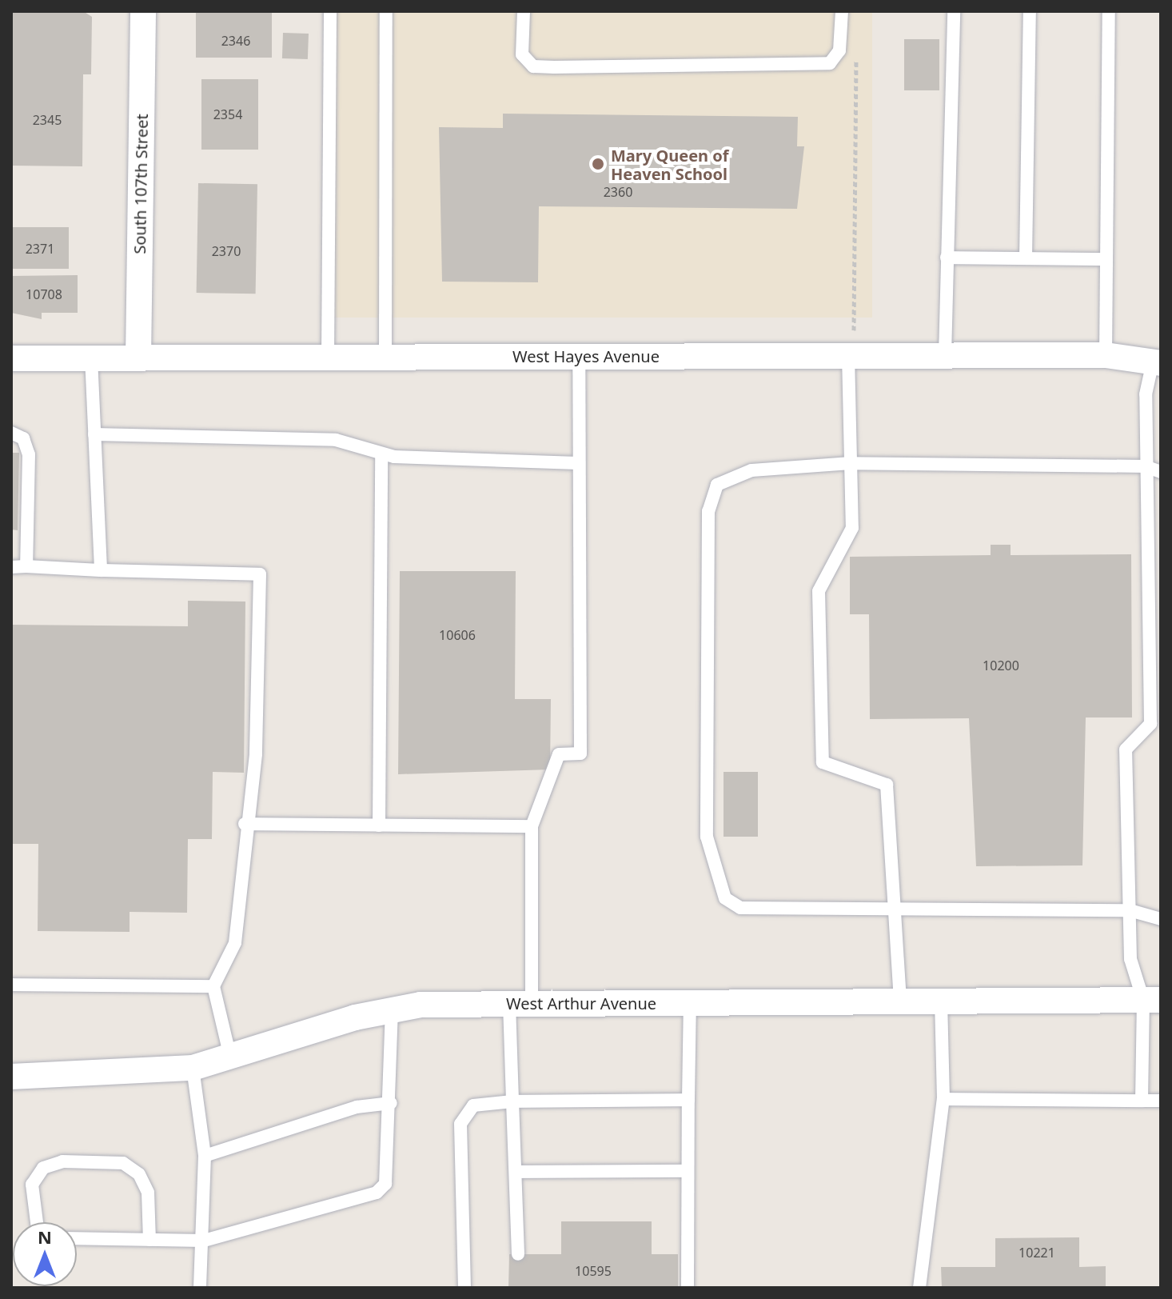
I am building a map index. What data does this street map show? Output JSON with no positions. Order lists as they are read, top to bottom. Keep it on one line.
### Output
{"streets":{"street":["South 107th Street","West Hayes Avenue","West Arthur Avenue"]},"crossings":[["South 107th Street","West Hayes Avenue"]],"places":["Mary Queen of Heaven School"],"house_numbers":["2346","2354","2345","2360","2371","2370","10708","10606","10200","10221","10595"],"north":"top"}
